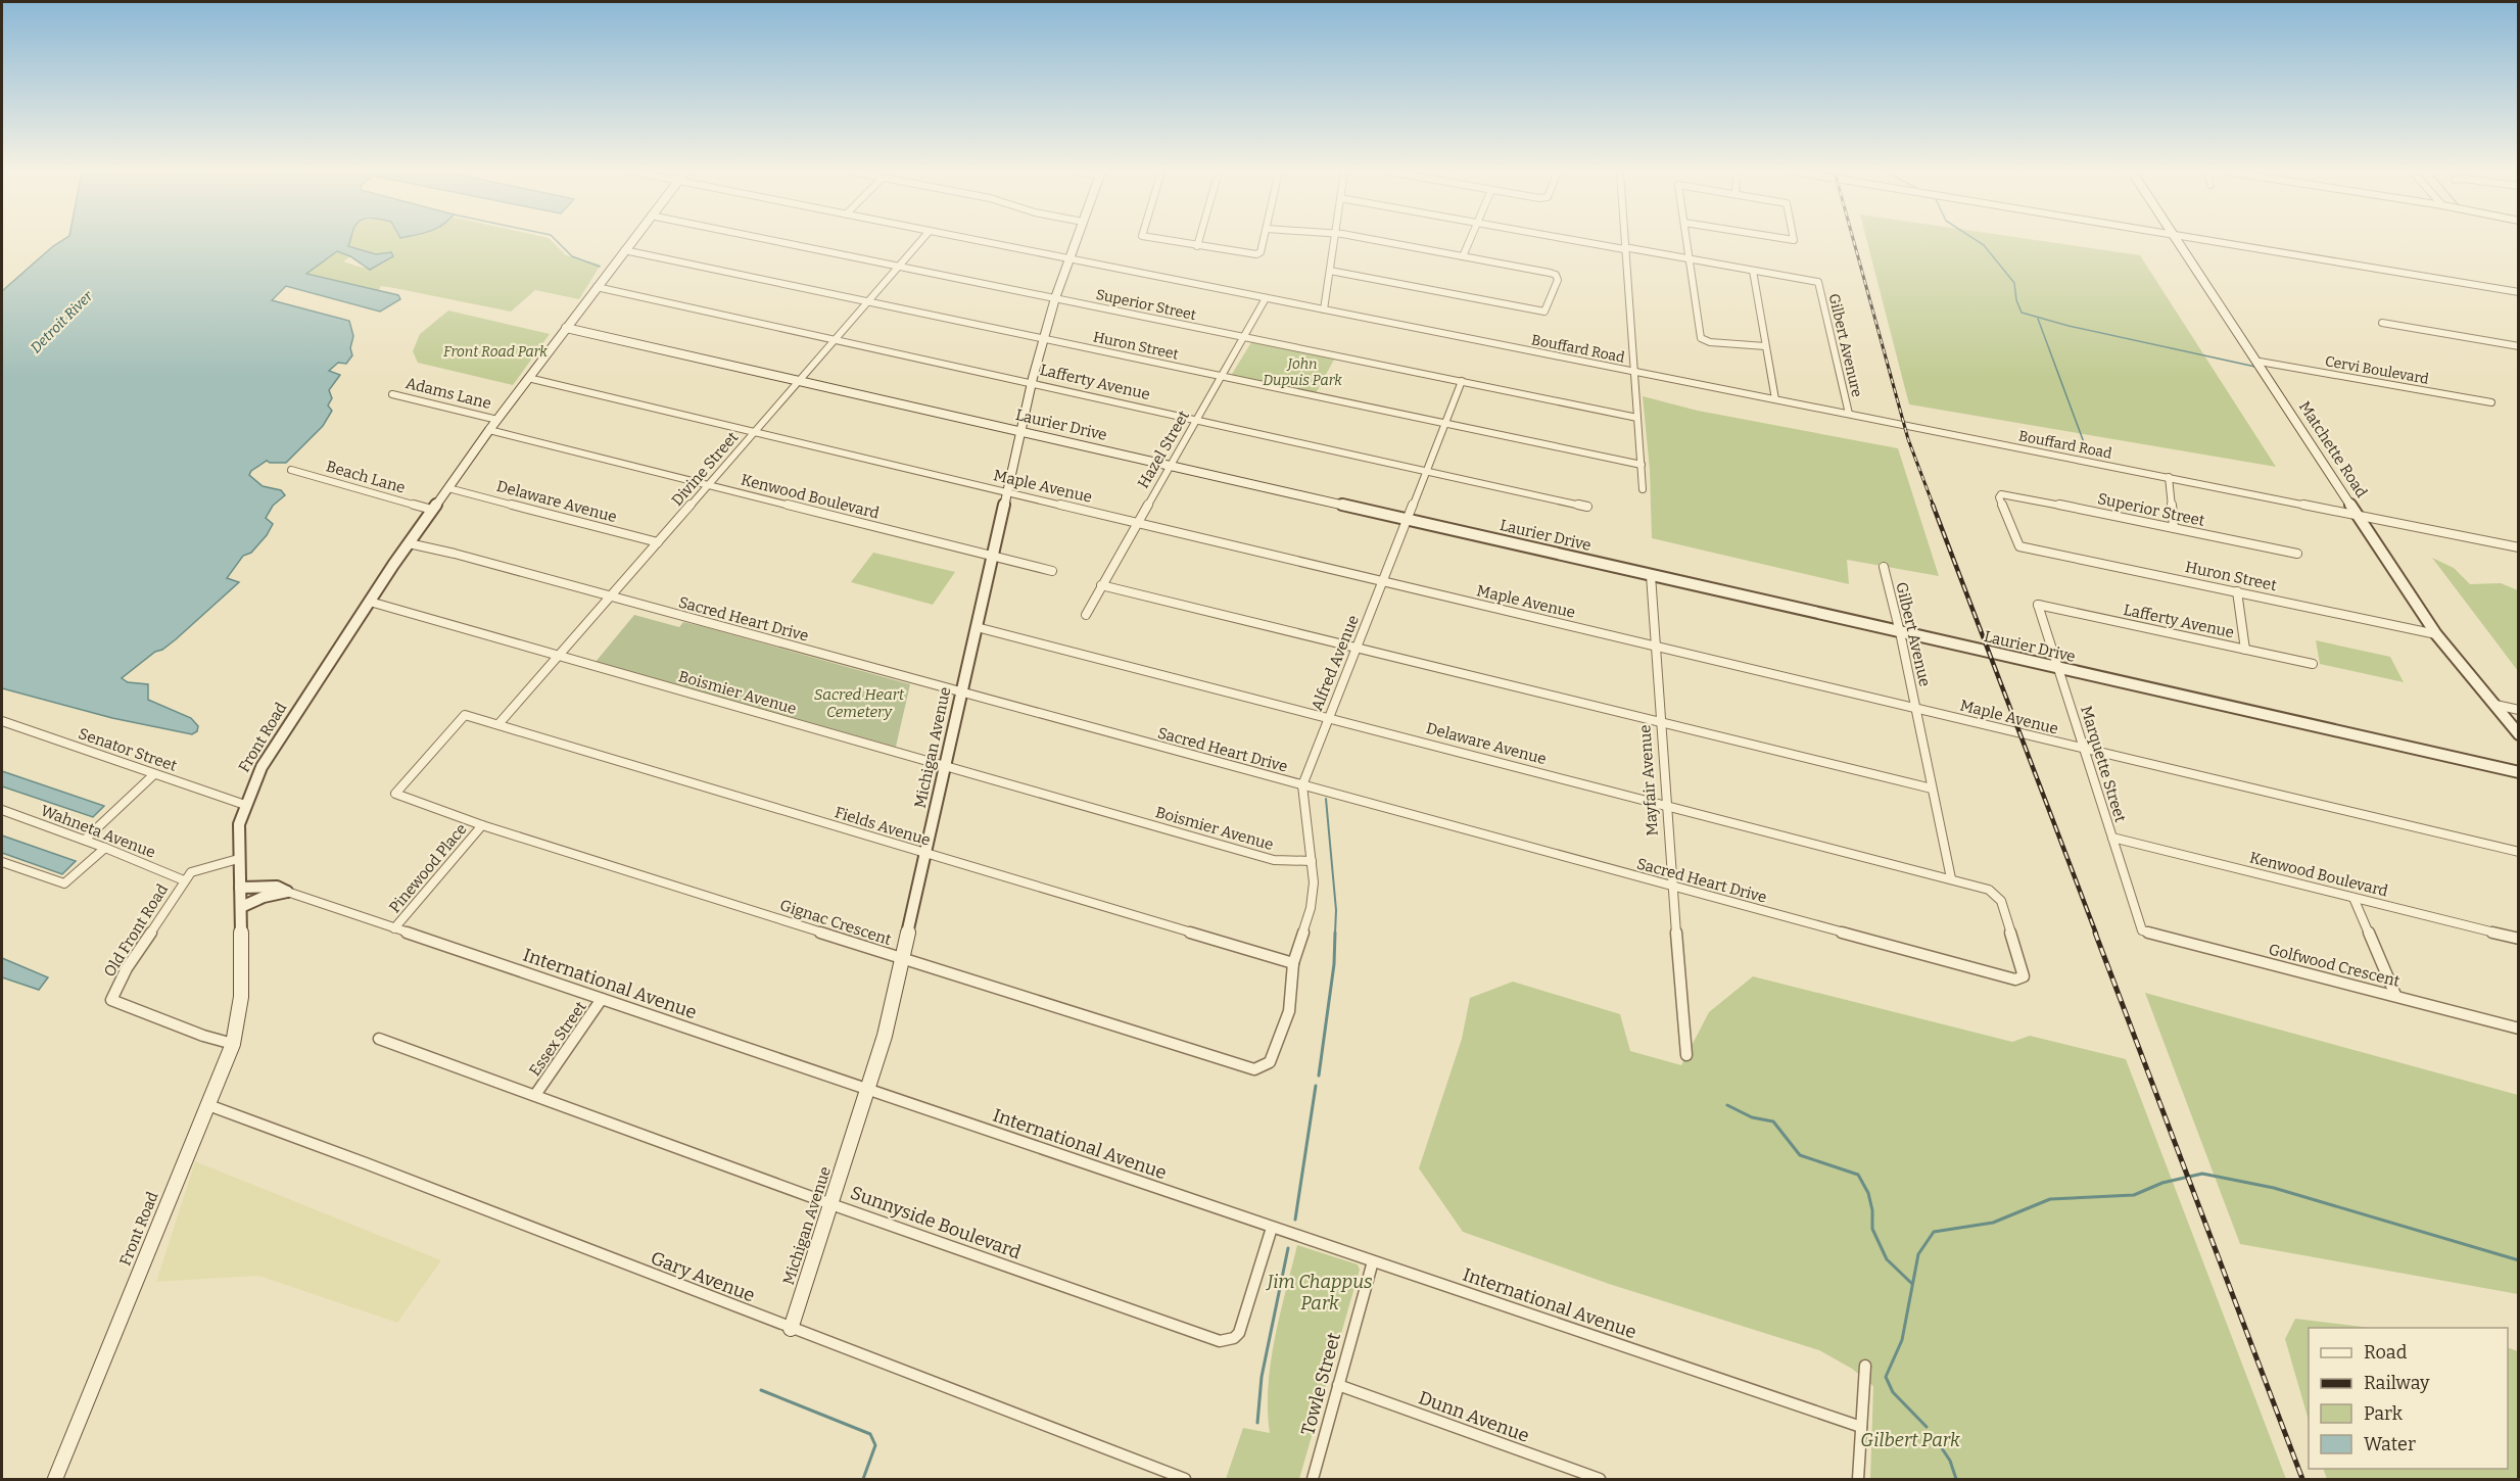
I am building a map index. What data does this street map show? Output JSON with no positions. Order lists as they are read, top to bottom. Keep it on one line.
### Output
{"streets":{"street":["Superior Street","Huron Street","Gilbert Avenure","Bouffard Road","Cervi Boulevard","Lafferty Avenue","Adams Lane","Laurier Drive","Hazel Street","Matchette Road","Divine Street","Beach Lane","Maple Avenue","Kenwood Boulevard","Delaware Avenue","Sacred Heart Drive","Gilbert Avenue","Alfred Avenue","Boismier Avenue","Front Road","Michigan Avenue","Senator Street","Marquette Street","Mayfair Avenue","Fields Avenue","Wahneta Avenue","Pinewood Place","Gignac Crescent","Old Front Road","Golfwood Crescent","International Avenue","Essex Street","Sunnyside Boulevard","Gary Avenue","Towle Street","Dunn Avenue"]},"crossings":[["Superior Street","Huron Street"],["Superior Street","Hazel Street"],["Superior Street","Divine Street"],["Superior Street","Alfred Avenue"],["Superior Street","Michigan Avenue"],["Huron Street","Hazel Street"],["Huron Street","Matchette Road"],["Huron Street","Divine Street"],["Huron Street","Alfred Avenue"],["Huron Street","Front Road"],["Huron Street","Michigan Avenue"],["Gilbert Avenure","Bouffard Road"],["Bouffard Road","Hazel Street"],["Bouffard Road","Matchette Road"],["Bouffard Road","Michigan Avenue"],["Cervi Boulevard","Matchette Road"],["Lafferty Avenue","Hazel Street"],["Lafferty Avenue","Divine Street"],["Lafferty Avenue","Alfred Avenue"],["Lafferty Avenue","Front Road"],["Lafferty Avenue","Michigan Avenue"],["Lafferty Avenue","Marquette Street"],["Adams Lane","Front Road"],["Laurier Drive","Hazel Street"],["Laurier Drive","Divine Street"],["Laurier Drive","Gilbert Avenue"],["Laurier Drive","Alfred Avenue"],["Laurier Drive","Front Road"],["Laurier Drive","Michigan Avenue"],["Laurier Drive","Marquette Street"],["Laurier Drive","Mayfair Avenue"],["Hazel Street","Maple Avenue"],["Divine Street","Maple Avenue"],["Divine Street","Kenwood Boulevard"],["Divine Street","Delaware Avenue"],["Divine Street","Sacred Heart Drive"],["Divine Street","Boismier Avenue"],["Divine Street","Fields Avenue"],["Beach Lane","Front Road"],["Maple Avenue","Gilbert Avenue"],["Maple Avenue","Alfred Avenue"],["Maple Avenue","Front Road"],["Maple Avenue","Michigan Avenue"],["Maple Avenue","Marquette Street"],["Maple Avenue","Mayfair Avenue"],["Kenwood Boulevard","Front Road"],["Kenwood Boulevard","Michigan Avenue"],["Kenwood Boulevard","Marquette Street"],["Delaware Avenue","Sacred Heart Drive"],["Delaware Avenue","Gilbert Avenue"],["Delaware Avenue","Alfred Avenue"],["Delaware Avenue","Front Road"],["Delaware Avenue","Michigan Avenue"],["Delaware Avenue","Mayfair Avenue"],["Sacred Heart Drive","Alfred Avenue"],["Sacred Heart Drive","Front Road"],["Sacred Heart Drive","Michigan Avenue"],["Sacred Heart Drive","Mayfair Avenue"],["Alfred Avenue","Boismier Avenue"],["Alfred Avenue","Fields Avenue"],["Alfred Avenue","Gignac Crescent"],["Boismier Avenue","Front Road"],["Boismier Avenue","Michigan Avenue"],["Front Road","Senator Street"],["Front Road","Old Front Road"],["Front Road","Gary Avenue"],["Michigan Avenue","Fields Avenue"],["Michigan Avenue","Gignac Crescent"],["Michigan Avenue","International Avenue"],["Michigan Avenue","Sunnyside Boulevard"],["Michigan Avenue","Gary Avenue"],["Marquette Street","Golfwood Crescent"],["Fields Avenue","Gignac Crescent"],["Wahneta Avenue","Old Front Road"],["Pinewood Place","Gignac Crescent"],["Pinewood Place","International Avenue"],["International Avenue","Essex Street"],["International Avenue","Sunnyside Boulevard"],["International Avenue","Towle Street"],["Essex Street","Sunnyside Boulevard"],["Towle Street","Dunn Avenue"]],"water":["Detroit River"],"parks":["Front Road Park","John Dupuis Park","Sacred Heart Cemetery","Jim Chappus Park","Gilbert Park"],"legend":["Road","Railway","Park","Water"]}
